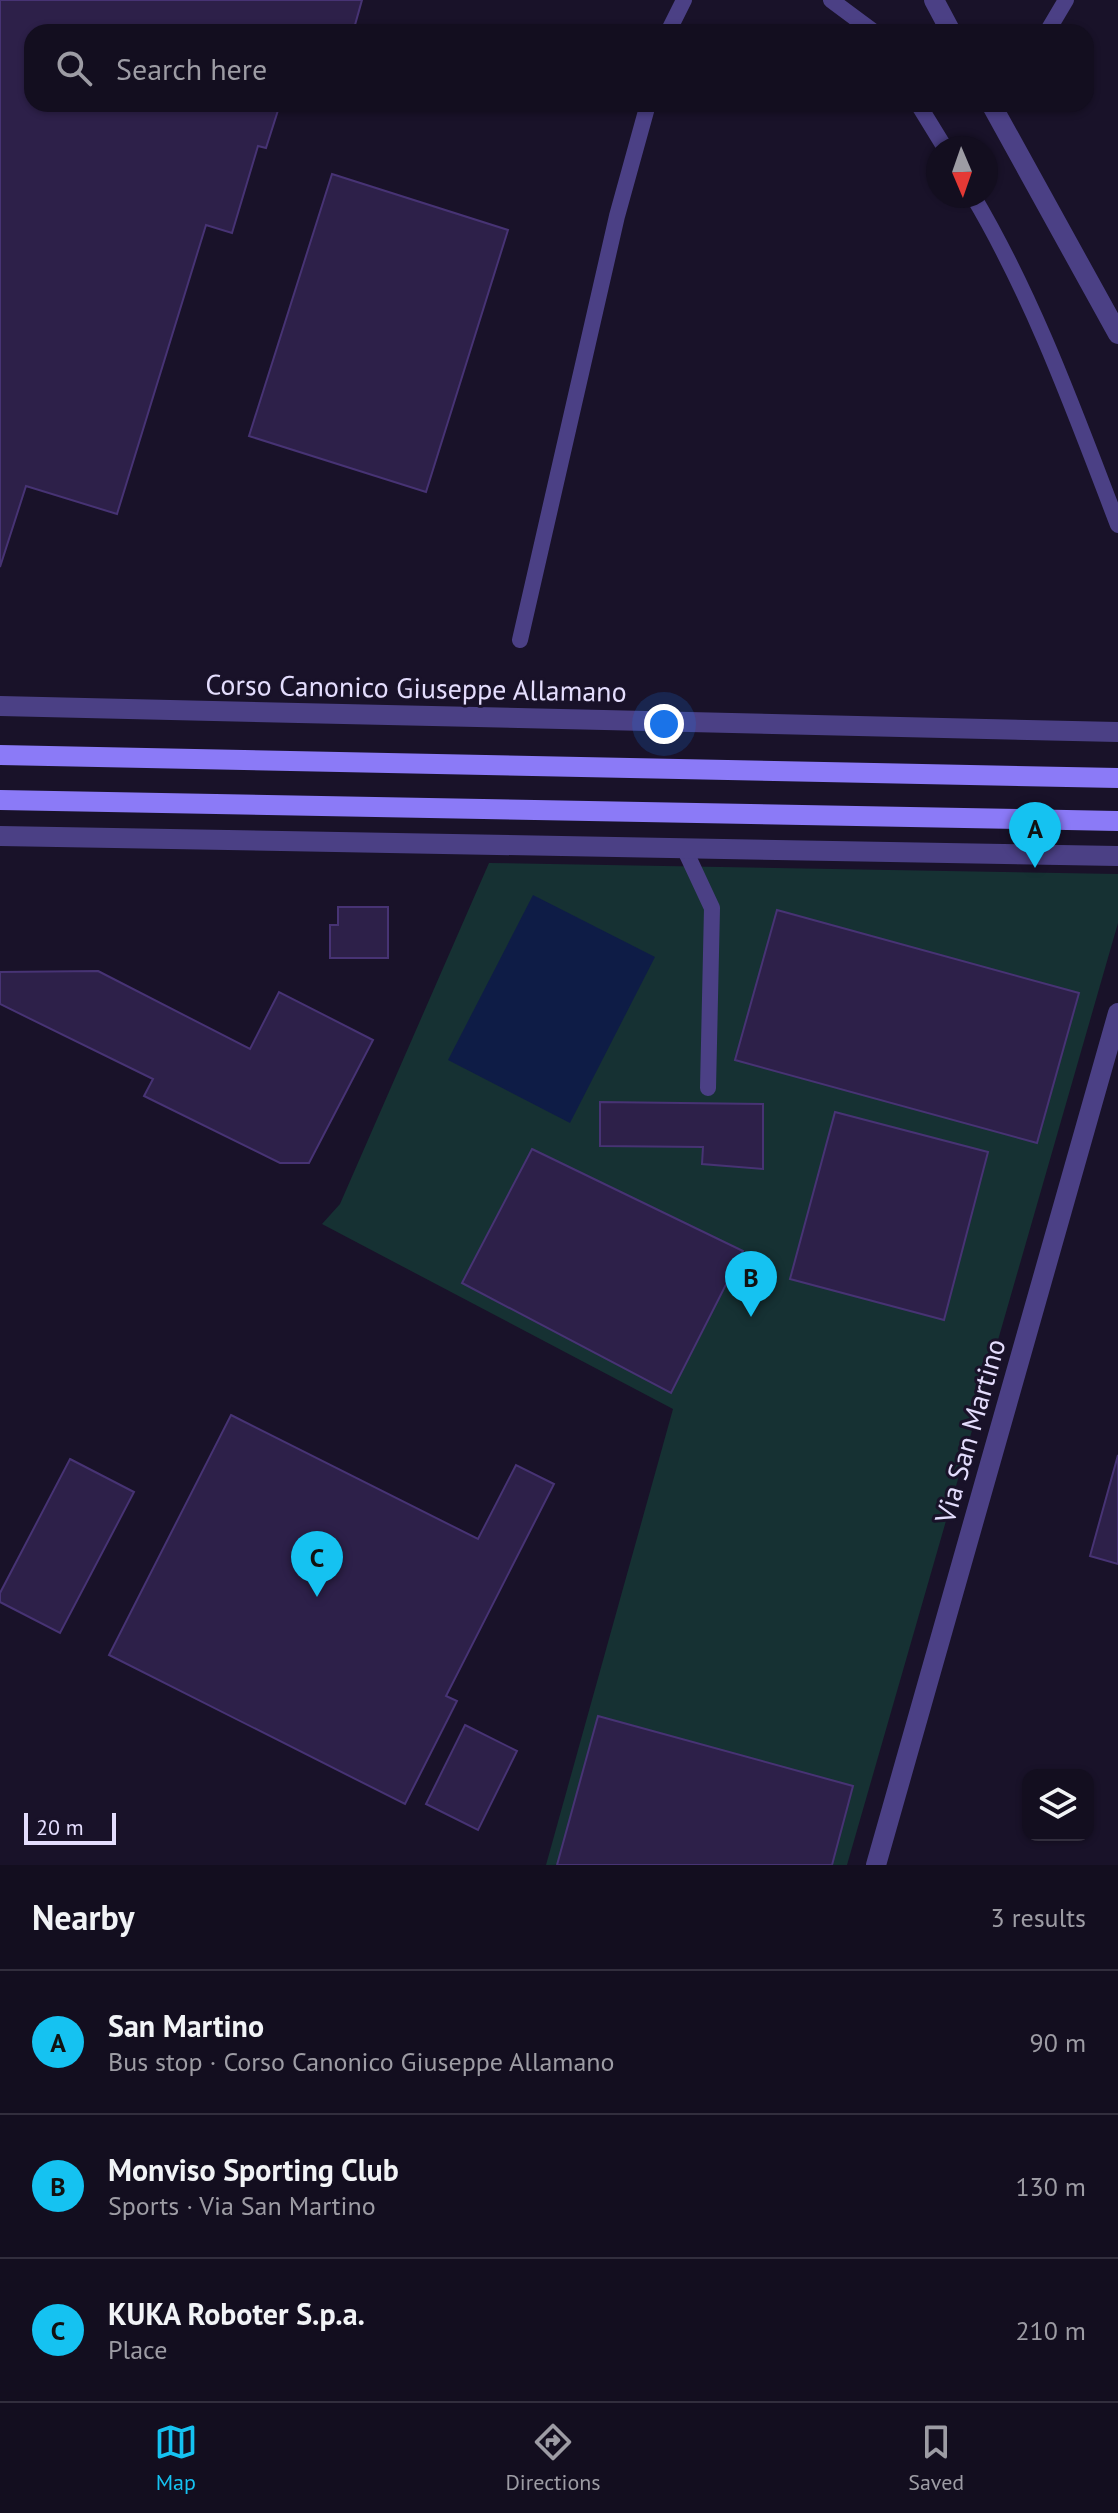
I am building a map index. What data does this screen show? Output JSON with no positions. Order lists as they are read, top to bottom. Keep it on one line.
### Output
{"streets":{"street":["Corso Canonico Giuseppe Allamano","Via San Martino"]},"scale_bar":"20 m","north":"bottom","page":{"search":"Search here","pins":["A","B","C"],"scale":"20 m","heading":["Nearby","3 results"],"list":[{"mark":"A","name":"San Martino","note":"Bus stop · Corso Canonico Giuseppe Allamano","value":"90 m"},{"mark":"B","name":"Monviso Sporting Club","note":"Sports · Via San Martino","value":"130 m"},{"mark":"C","name":"KUKA Roboter S.p.a.","note":"Place","value":"210 m"}],"nav":["Map","Directions","Saved"]}}
